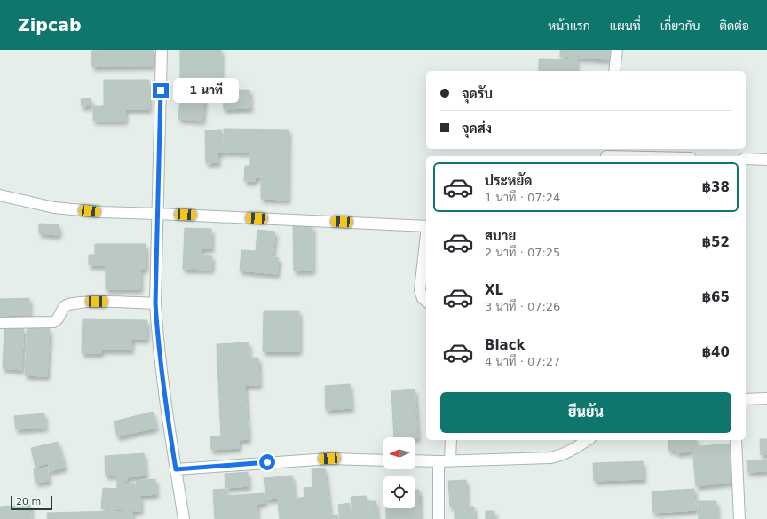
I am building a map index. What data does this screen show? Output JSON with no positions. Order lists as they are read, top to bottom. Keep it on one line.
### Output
{"scale_bar":"20 m","north":"left","page":{"header":"Zipcab","nav":["หน้าแรก","แผนที่","เกี่ยวกับ","ติดต่อ"],"banner":["จุดรับ","จุดส่ง"],"bubble":"1 นาที","list":[{"name":"ประหยัด","note":"1 นาที · 07:24","value":"฿38"},{"name":"สบาย","note":"2 นาที · 07:25","value":"฿52"},{"name":"XL","note":"3 นาที · 07:26","value":"฿65"},{"name":"Black","note":"4 นาที · 07:27","value":"฿40"}],"buttons":"ยืนยัน","scale":"20 m"}}
